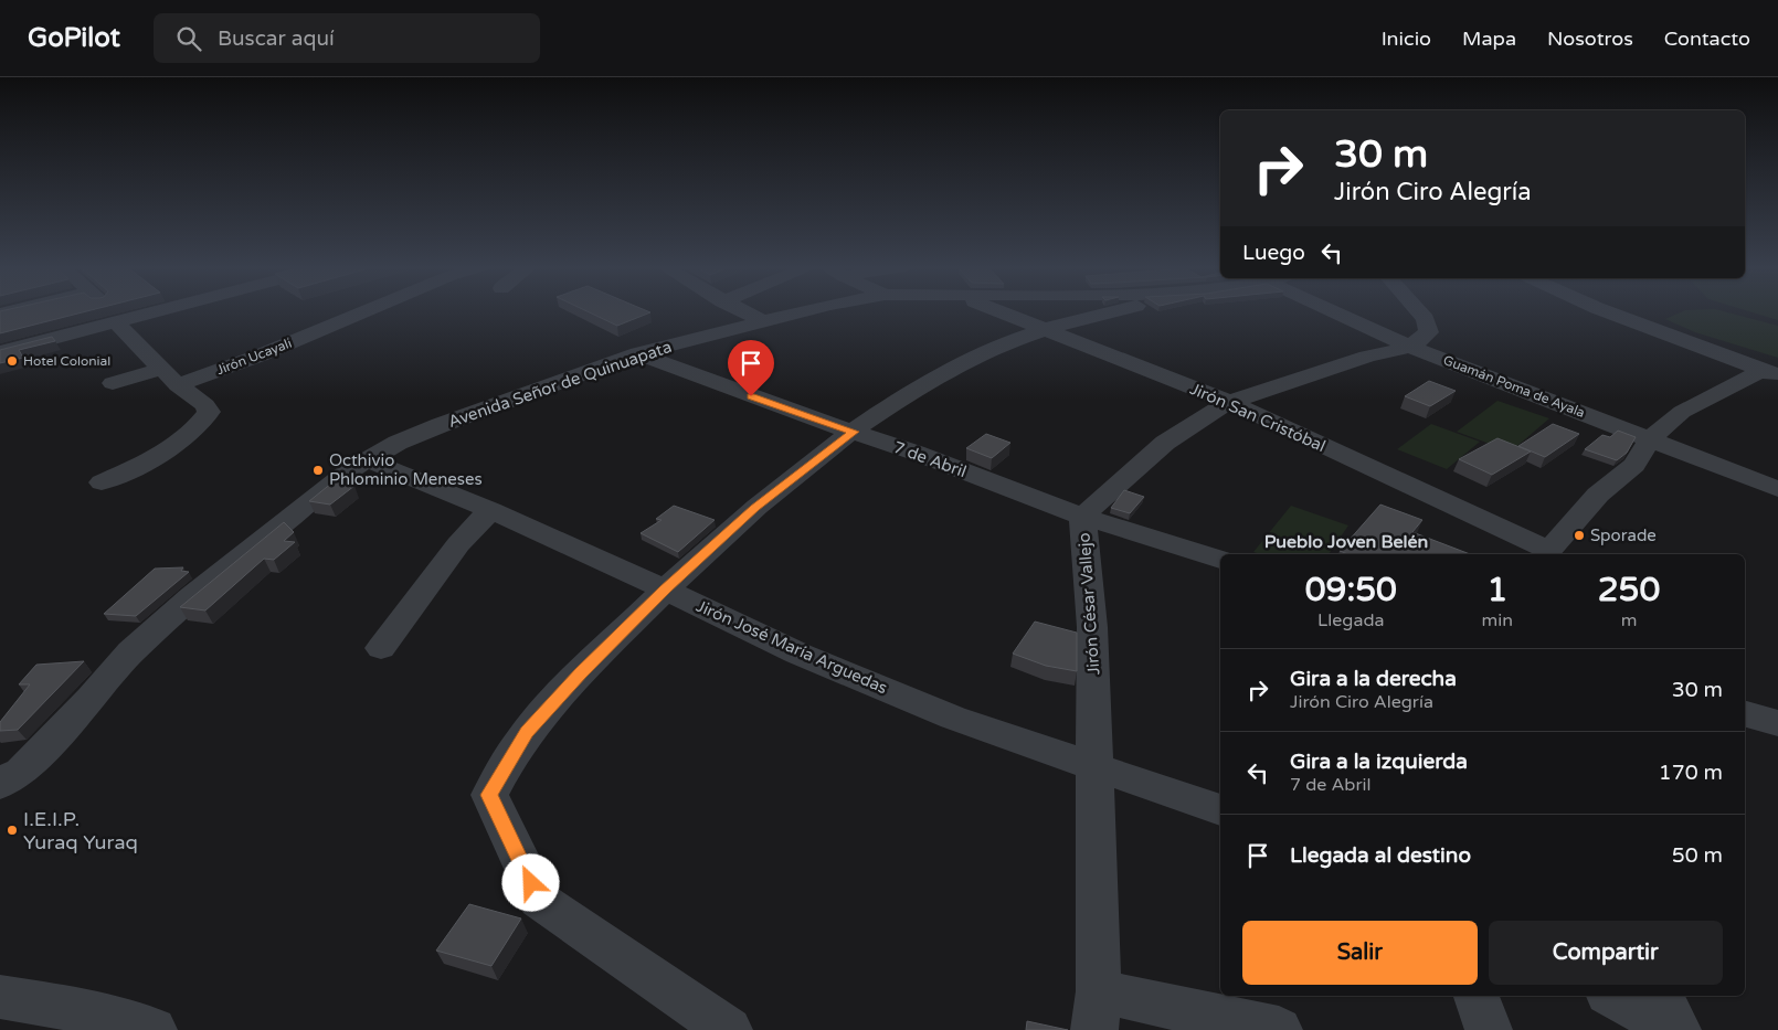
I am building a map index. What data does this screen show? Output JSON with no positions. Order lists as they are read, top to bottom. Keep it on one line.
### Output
{"streets":{"street":["Jirón Ucayali","Avenida Señor de Quinuapata","Guamán Poma de Ayala","Jirón San Cristóbal","7 de Abril","Jirón César Vallejo","Jirón José María Arguedas"]},"crossings":[["Avenida Señor de Quinuapata","7 de Abril"],["Avenida Señor de Quinuapata","Jirón José María Arguedas"],["Guamán Poma de Ayala","Jirón César Vallejo"],["Jirón San Cristóbal","Jirón César Vallejo"],["7 de Abril","Jirón César Vallejo"],["Jirón César Vallejo","Jirón José María Arguedas"]],"districts":["Pueblo Joven Belén"],"places":["Hotel Colonial","Octhivio Phlominio Meneses","Sporade","I.E.I.P. Yuraq Yuraq"],"page":{"header":"GoPilot","search":"Buscar aquí","nav":["Inicio","Mapa","Nosotros","Contacto"],"turn":["30 m","Jirón Ciro Alegría"],"then":"Luego","eta":["09:50","Llegada","1","min","250","m"],"list":[{"name":"Gira a la derecha","note":"Jirón Ciro Alegría","value":"30 m"},{"name":"Gira a la izquierda","note":"7 de Abril","value":"170 m"},{"name":"Llegada al destino","value":"50 m"}],"buttons":["Salir","Compartir"]}}
